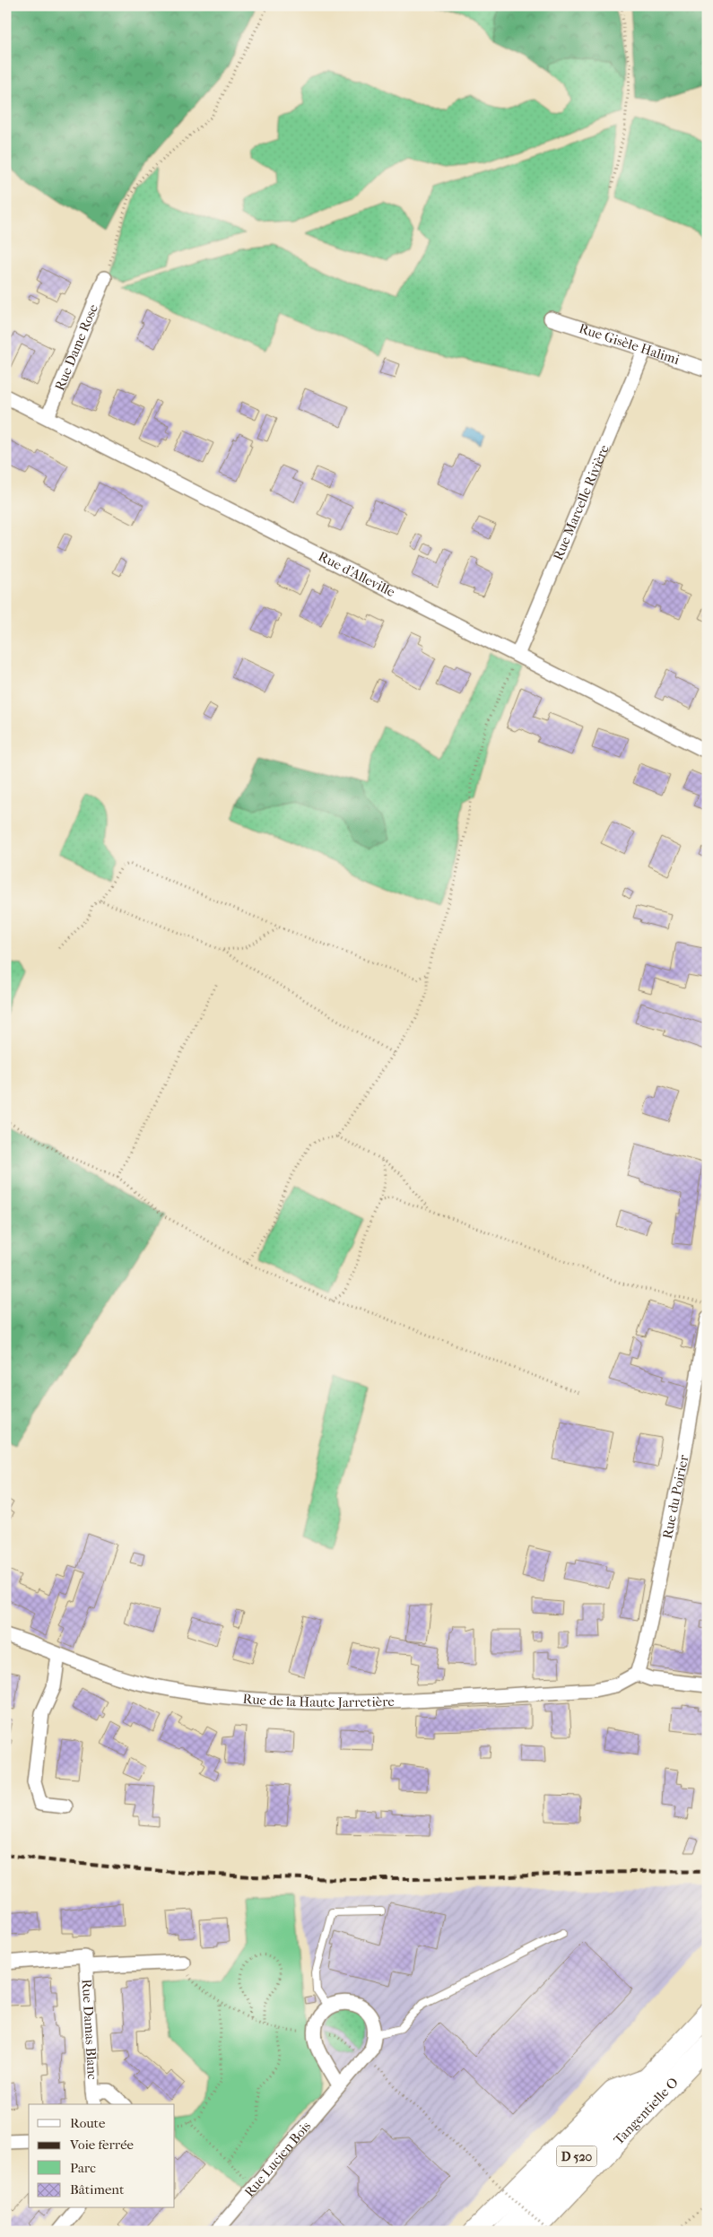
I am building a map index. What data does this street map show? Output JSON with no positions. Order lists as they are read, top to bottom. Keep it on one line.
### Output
{"streets":{"main road":["Tangentielle O","D 520"],"street":["Rue Gisèle Halimi","Rue Dame Rose","Rue Marcelle Rivière","Rue d'Alleville","Rue du Poirier","Rue de la Haute Jarretière","Rue Damas Blanc","Rue Lucien Bois"]},"crossings":[["Rue Gisèle Halimi","Rue Marcelle Rivière"],["Rue Dame Rose","Rue d'Alleville"],["Rue Marcelle Rivière","Rue d'Alleville"],["Rue du Poirier","Rue de la Haute Jarretière"],["Tangentielle O","D 520"]],"legend":["Route","Voie ferrée","Parc","Bâtiment"]}
